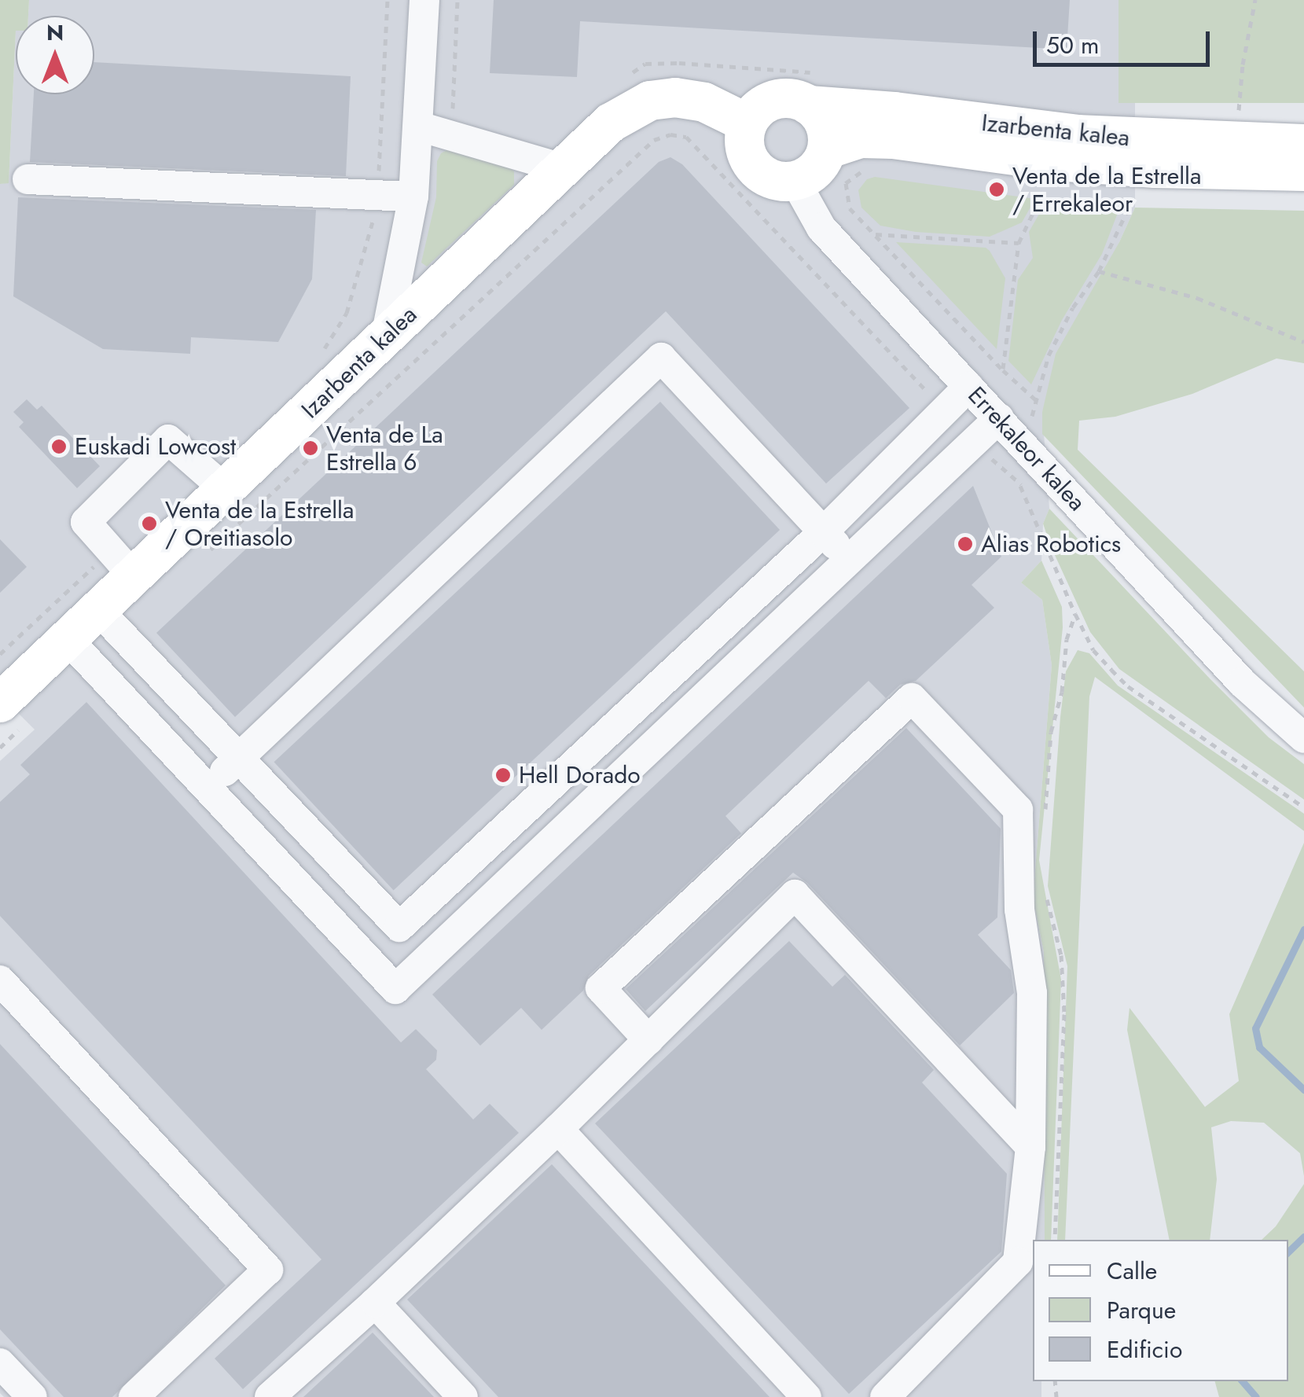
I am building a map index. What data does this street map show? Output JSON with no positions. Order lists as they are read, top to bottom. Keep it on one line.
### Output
{"streets":{"main road":["Izarbenta kalea"],"street":["Errekaleor kalea"]},"crossings":[["Izarbenta kalea","Errekaleor kalea"]],"places":["Venta de la Estrella / Errekaleor","Euskadi Lowcost","Venta de La Estrella 6","Venta de la Estrella / Oreitiasolo","Alias Robotics","Hell Dorado"],"legend":["Calle","Parque","Edificio"],"scale_bar":"50 m","north":"top"}
